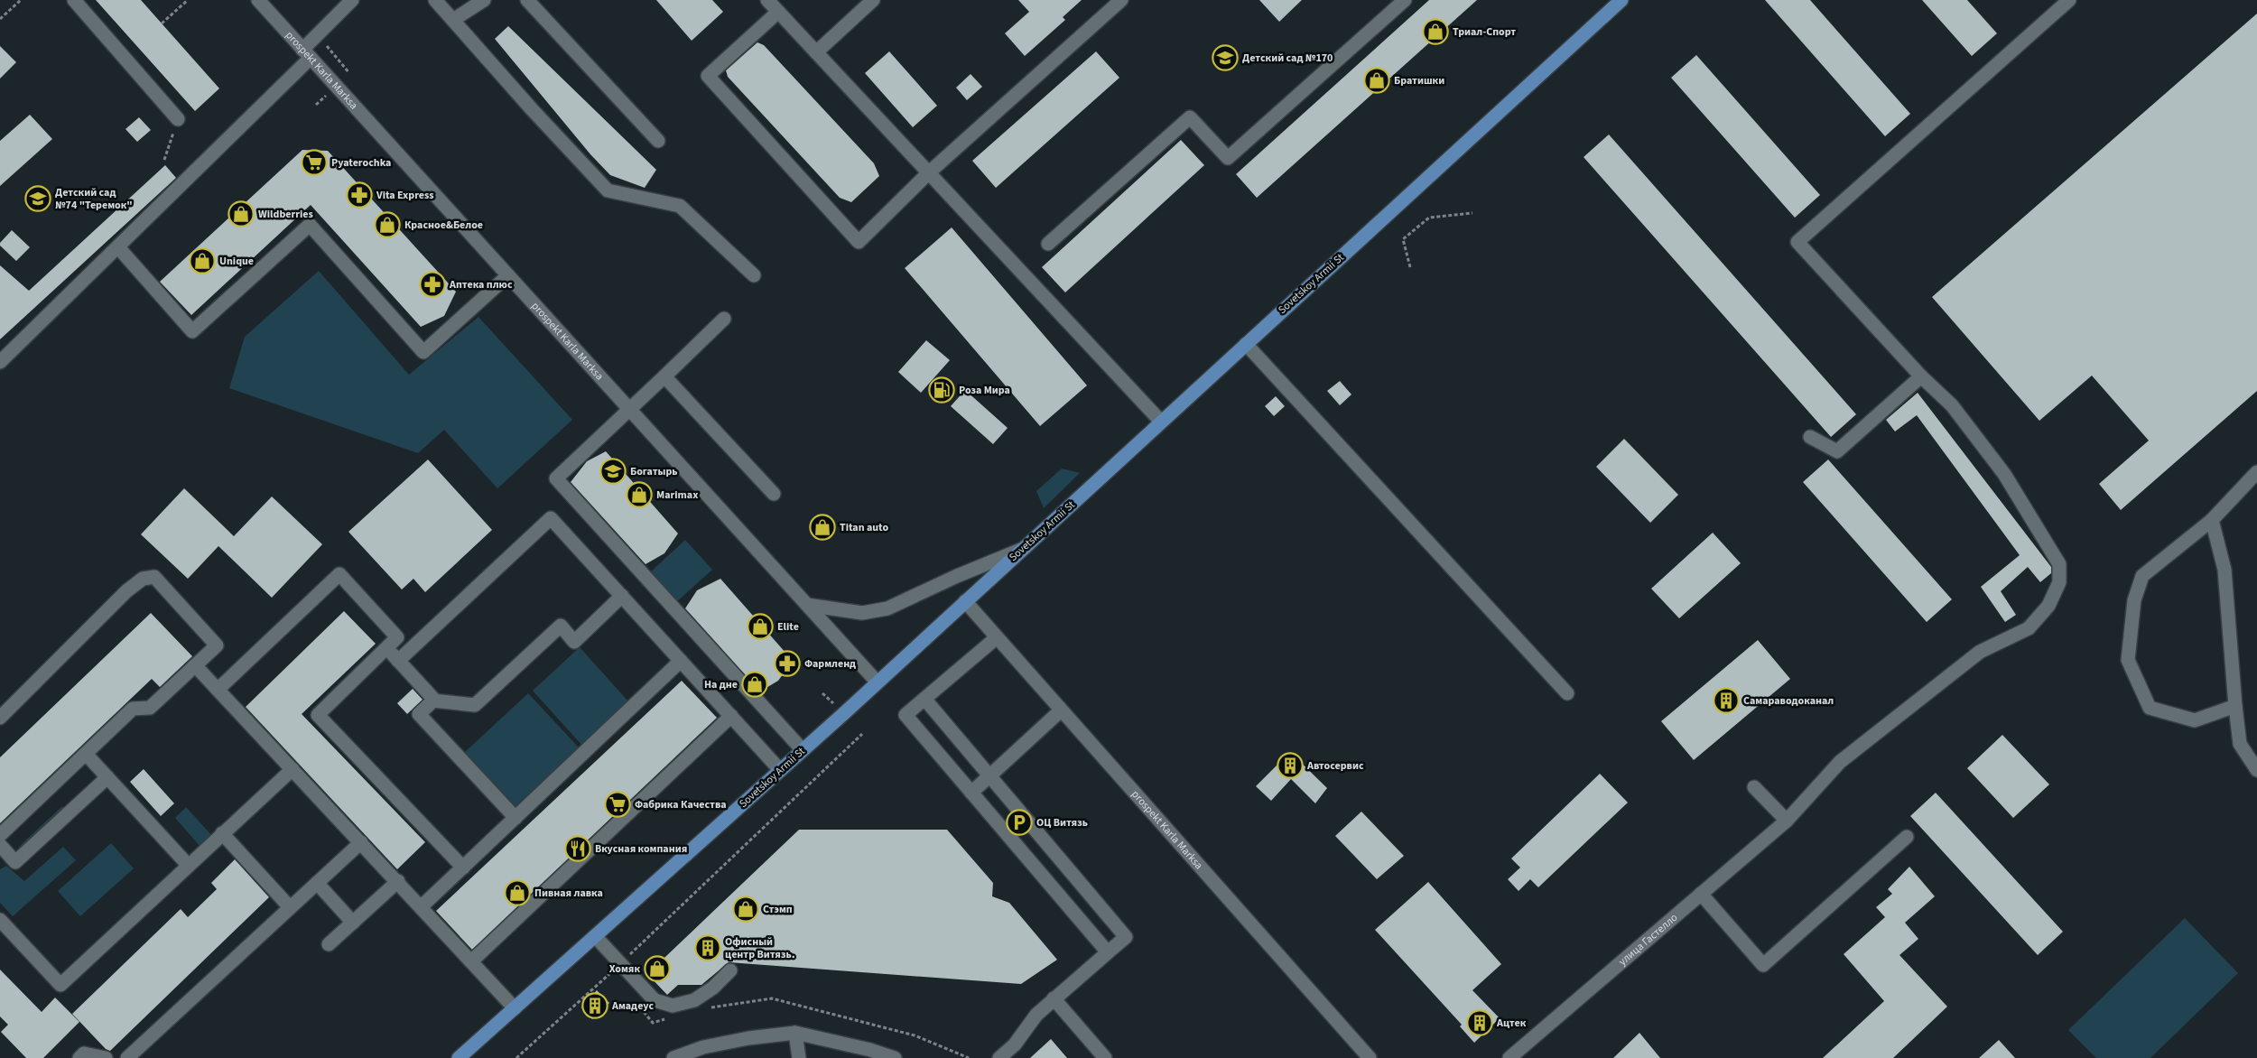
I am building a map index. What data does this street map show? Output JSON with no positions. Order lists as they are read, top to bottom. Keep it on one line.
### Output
{"streets":{"main road":["Sovetskoy Armii St"],"street":["prospekt Karla Marksa","улица Гастелло"]},"crossings":[["prospekt Karla Marksa","Sovetskoy Armii St"]],"places":{"shop":["Триал-Спорт","Братишки","Wildberries","Красное&Белое","Unique","Marimax","Titan auto","Elite","На дне","Пивная лавка","Стэмп","Хомяк"],"school or university":["Детский сад №170","Детский сад №74 \"Теремок\"","Богатырь"],"supermarket":["Pyaterochka","Фабрика Качества"],"pharmacy":["Vita Express","Аптека плюс","Фармленд"],"fuel station":["Роза Мира"],"building":["Самараводоканал","Автосервис","Офисный центр Витязь.","Амадеус","Ацтек"],"parking":["ОЦ Витязь"],"restaurant":["Вкусная компания"]}}
